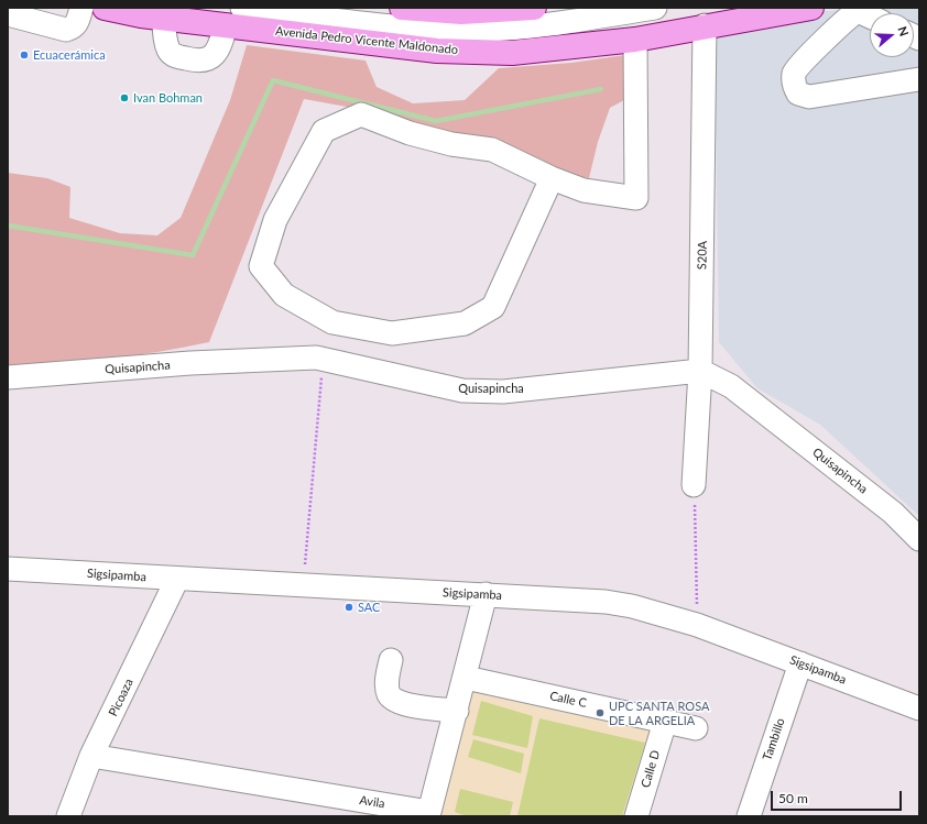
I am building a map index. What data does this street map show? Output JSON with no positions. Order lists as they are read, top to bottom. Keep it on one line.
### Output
{"streets":{"main road":["Avenida Pedro Vicente Maldonado"],"street":["S20A","Quisapincha","Sigsipamba","Picoaza","Calle C","Tambillo","Calle D","Avila"]},"crossings":[["Avenida Pedro Vicente Maldonado","S20A"],["S20A","Quisapincha"],["Sigsipamba","Picoaza"],["Sigsipamba","Tambillo"],["Sigsipamba","Avila"],["Picoaza","Avila"],["Calle C","Calle D"],["Calle C","Avila"]],"places":["Ecuacerámica","Ivan Bohman","SAC","UPC SANTA ROSA DE LA ARGELIA"],"scale_bar":"50 m","north":"right"}
